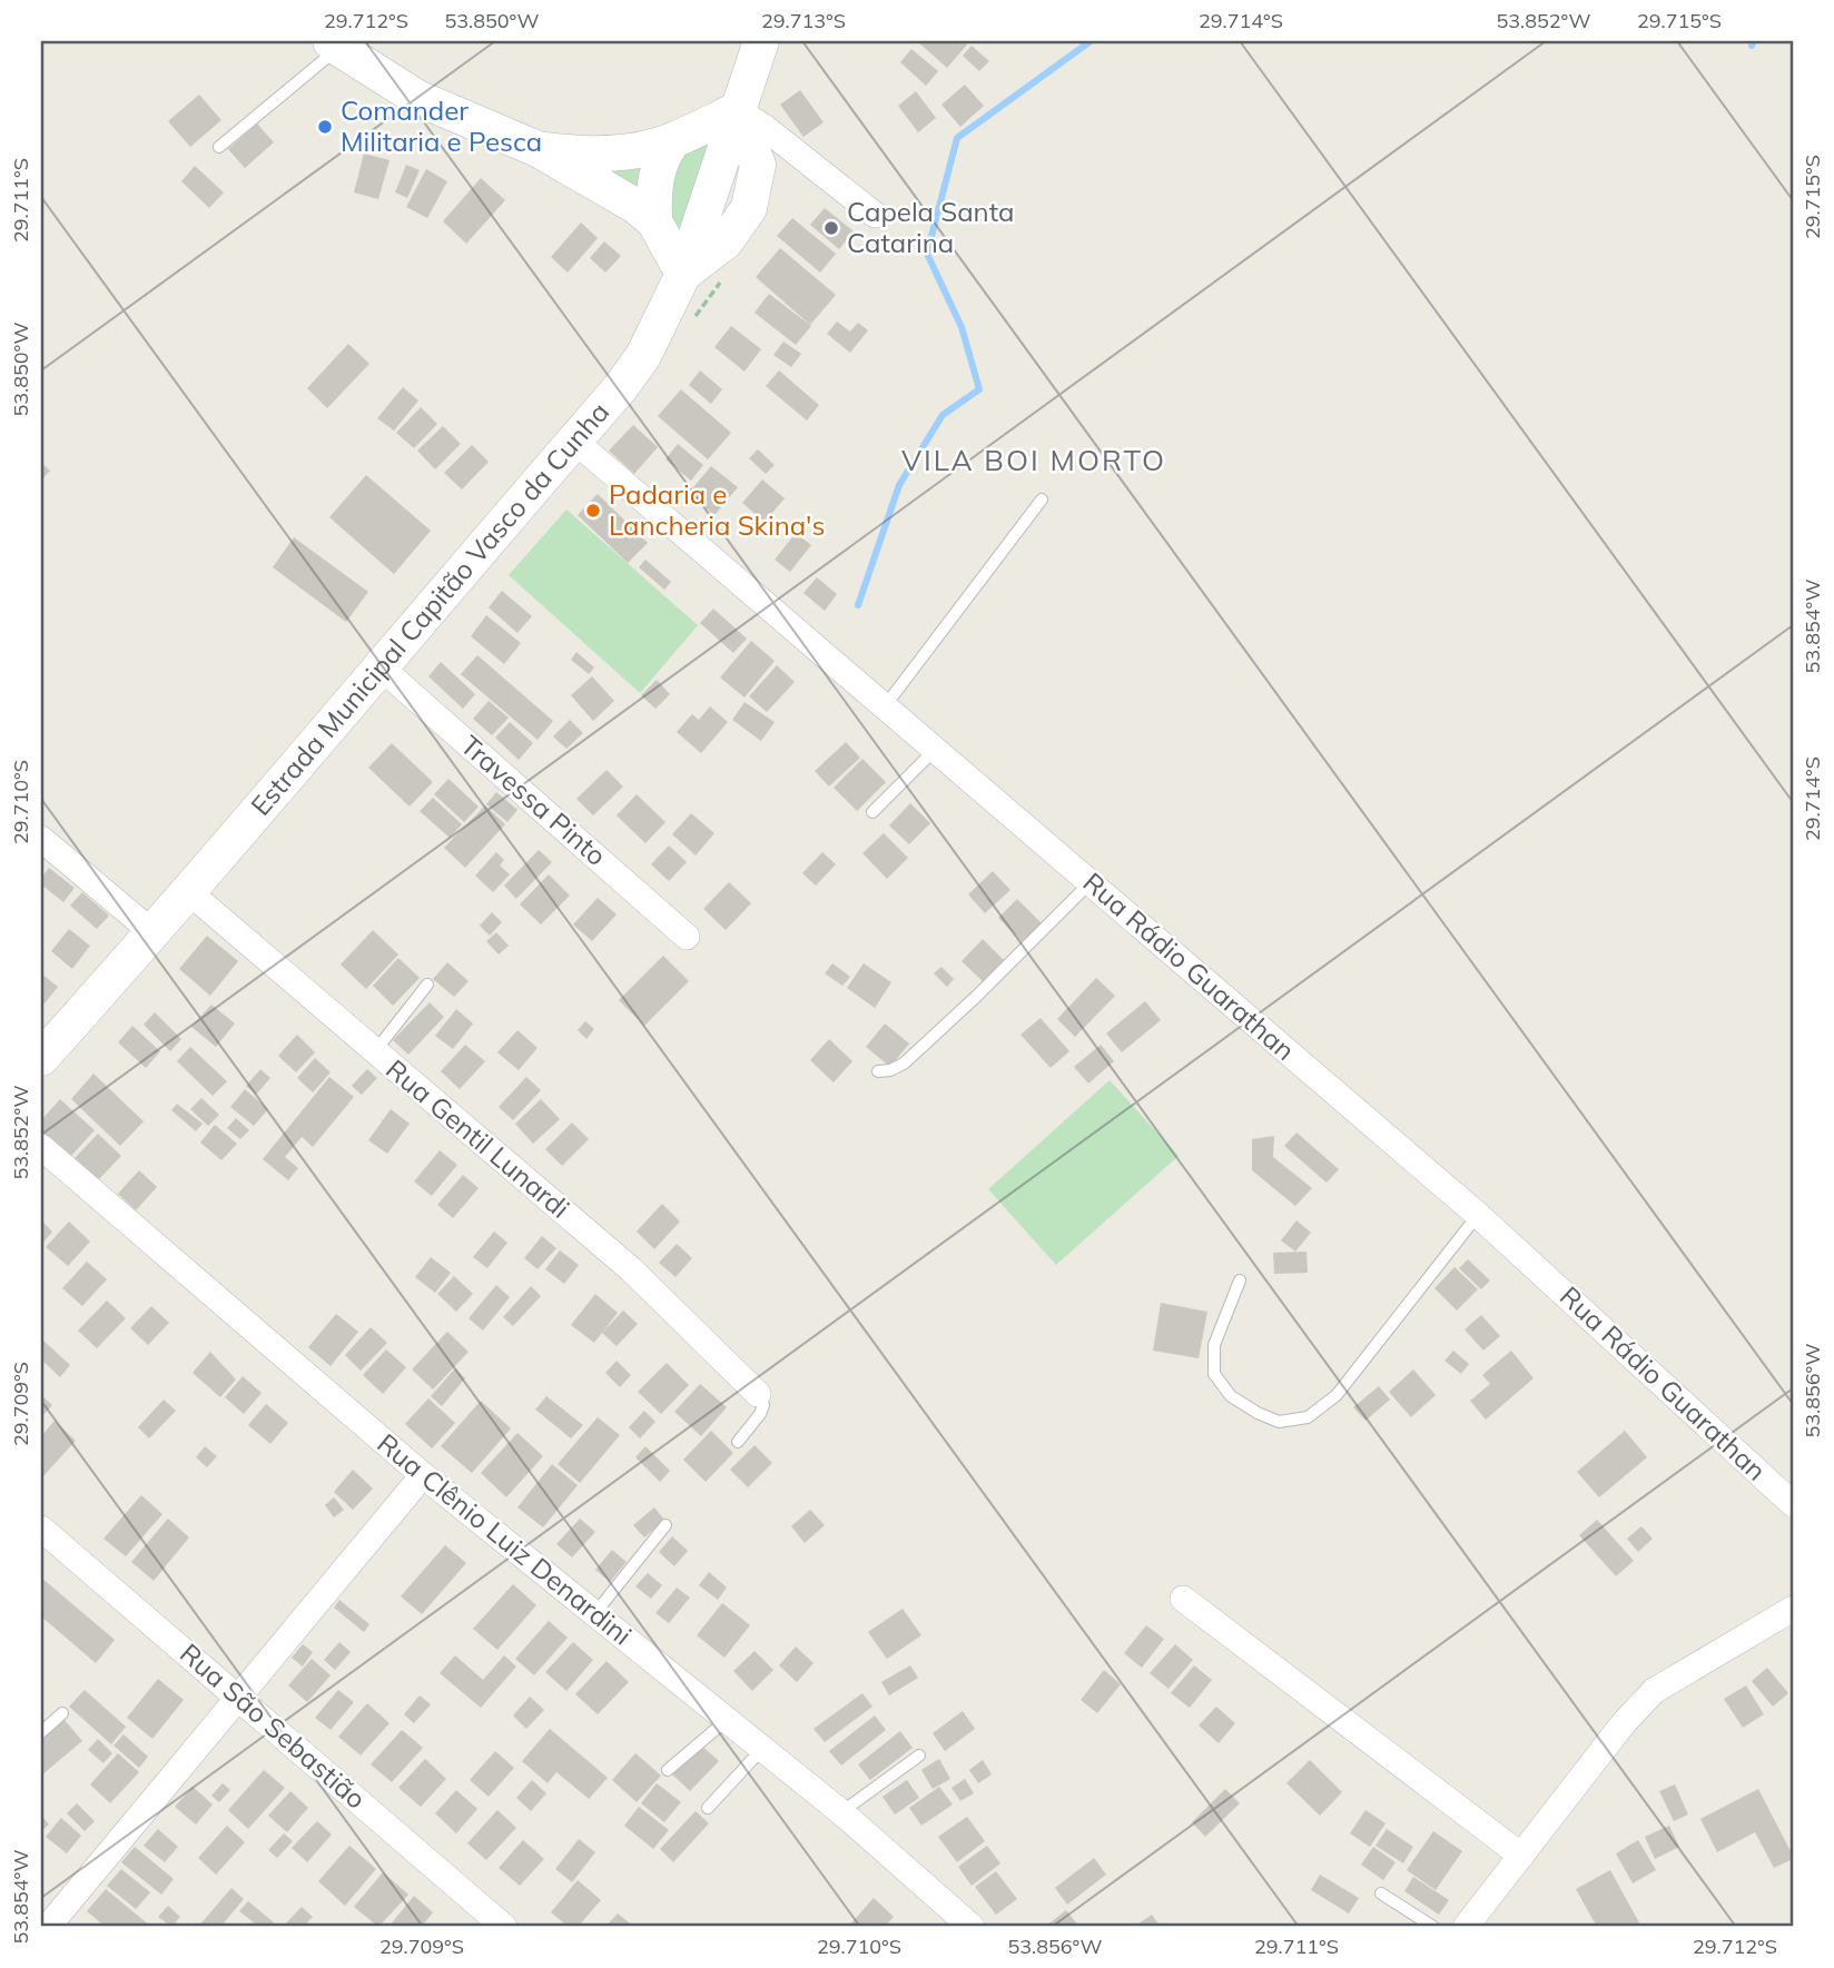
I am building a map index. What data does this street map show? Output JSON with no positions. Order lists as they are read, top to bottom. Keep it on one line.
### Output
{"streets":{"street":["Estrada Municipal Capitão Vasco da Cunha","Travessa Pinto","Rua Rádio Guarathan","Rua Gentil Lunardi","Rua Clênio Luiz Denardini","Rua São Sebastião"]},"crossings":[["Estrada Municipal Capitão Vasco da Cunha","Travessa Pinto"],["Estrada Municipal Capitão Vasco da Cunha","Rua Rádio Guarathan"],["Estrada Municipal Capitão Vasco da Cunha","Rua Gentil Lunardi"]],"districts":["VILA BOI MORTO"],"places":["Comander Militaria e Pesca","Capela Santa Catarina","Padaria e Lancheria Skina's"],"coordinates":["29.712°S","53.850°W","29.713°S","29.714°S","53.852°W","29.715°S","29.711°S","53.854°W","29.710°S","53.856°W","29.709°S"]}
